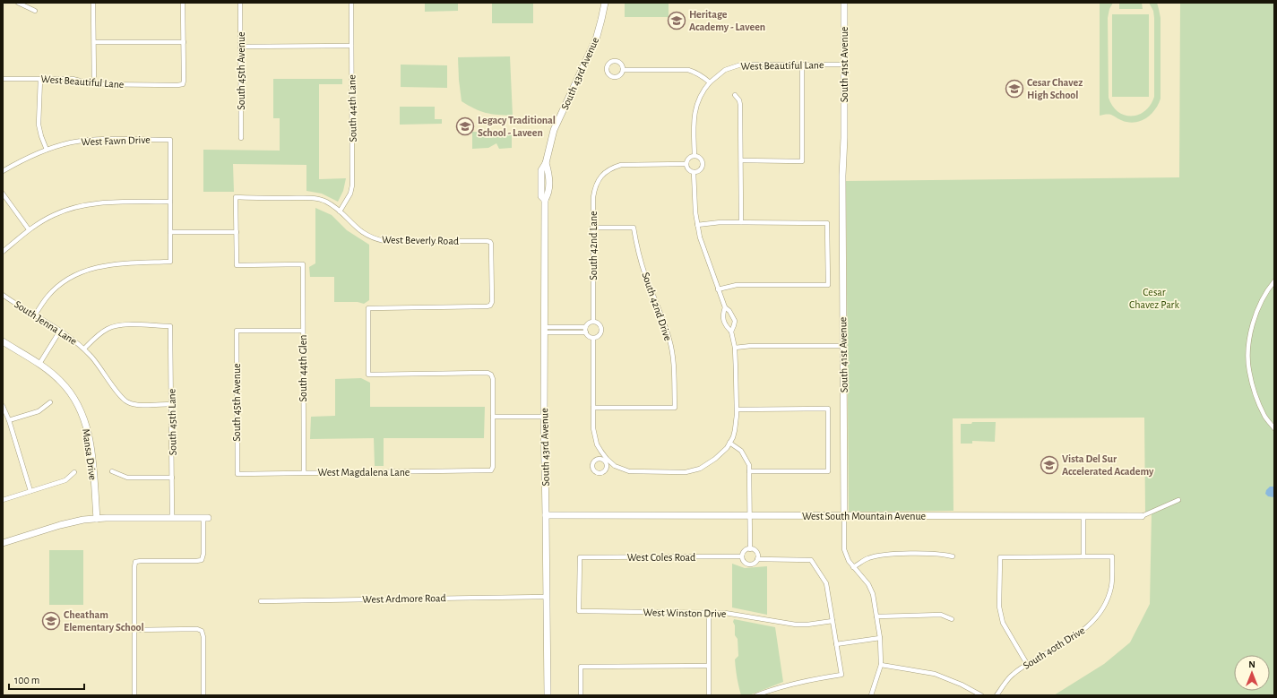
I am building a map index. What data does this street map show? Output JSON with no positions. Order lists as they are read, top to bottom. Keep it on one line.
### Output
{"streets":{"street":["South 41st Avenue","West Beautiful Lane","South 45th Avenue","South 43rd Avenue","South 44th Lane","West Fawn Drive","West Beverly Road","South 42nd Lane","South 42nd Drive","South Jenna Lane","South 44th Glen","South 45th Lane","Mansa Drive","West Magdalena Lane","West South Mountain Avenue","West Coles Road","West Ardmore Road","West Winston Drive","South 40th Drive"]},"crossings":[["South 41st Avenue","West Beautiful Lane"],["South 41st Avenue","West South Mountain Avenue"],["West Beautiful Lane","South 42nd Lane"],["South 45th Avenue","South 44th Glen"],["South 45th Avenue","West Magdalena Lane"],["South 43rd Avenue","West South Mountain Avenue"],["South 43rd Avenue","West Ardmore Road"],["South 44th Lane","West Beverly Road"],["West Beverly Road","South 44th Glen"],["West Beverly Road","West Magdalena Lane"],["South 42nd Lane","South 42nd Drive"],["South Jenna Lane","South 45th Lane"],["South 44th Glen","West Magdalena Lane"],["West Coles Road","West Winston Drive"]],"parks":["Cesar Chavez Park"],"places":{"school or university":["Heritage Academy - Laveen","Cesar Chavez High School","Legacy Traditional School - Laveen","Vista Del Sur Accelerated Academy","Cheatham Elementary School"]},"scale_bar":"100 m","north":"top"}
